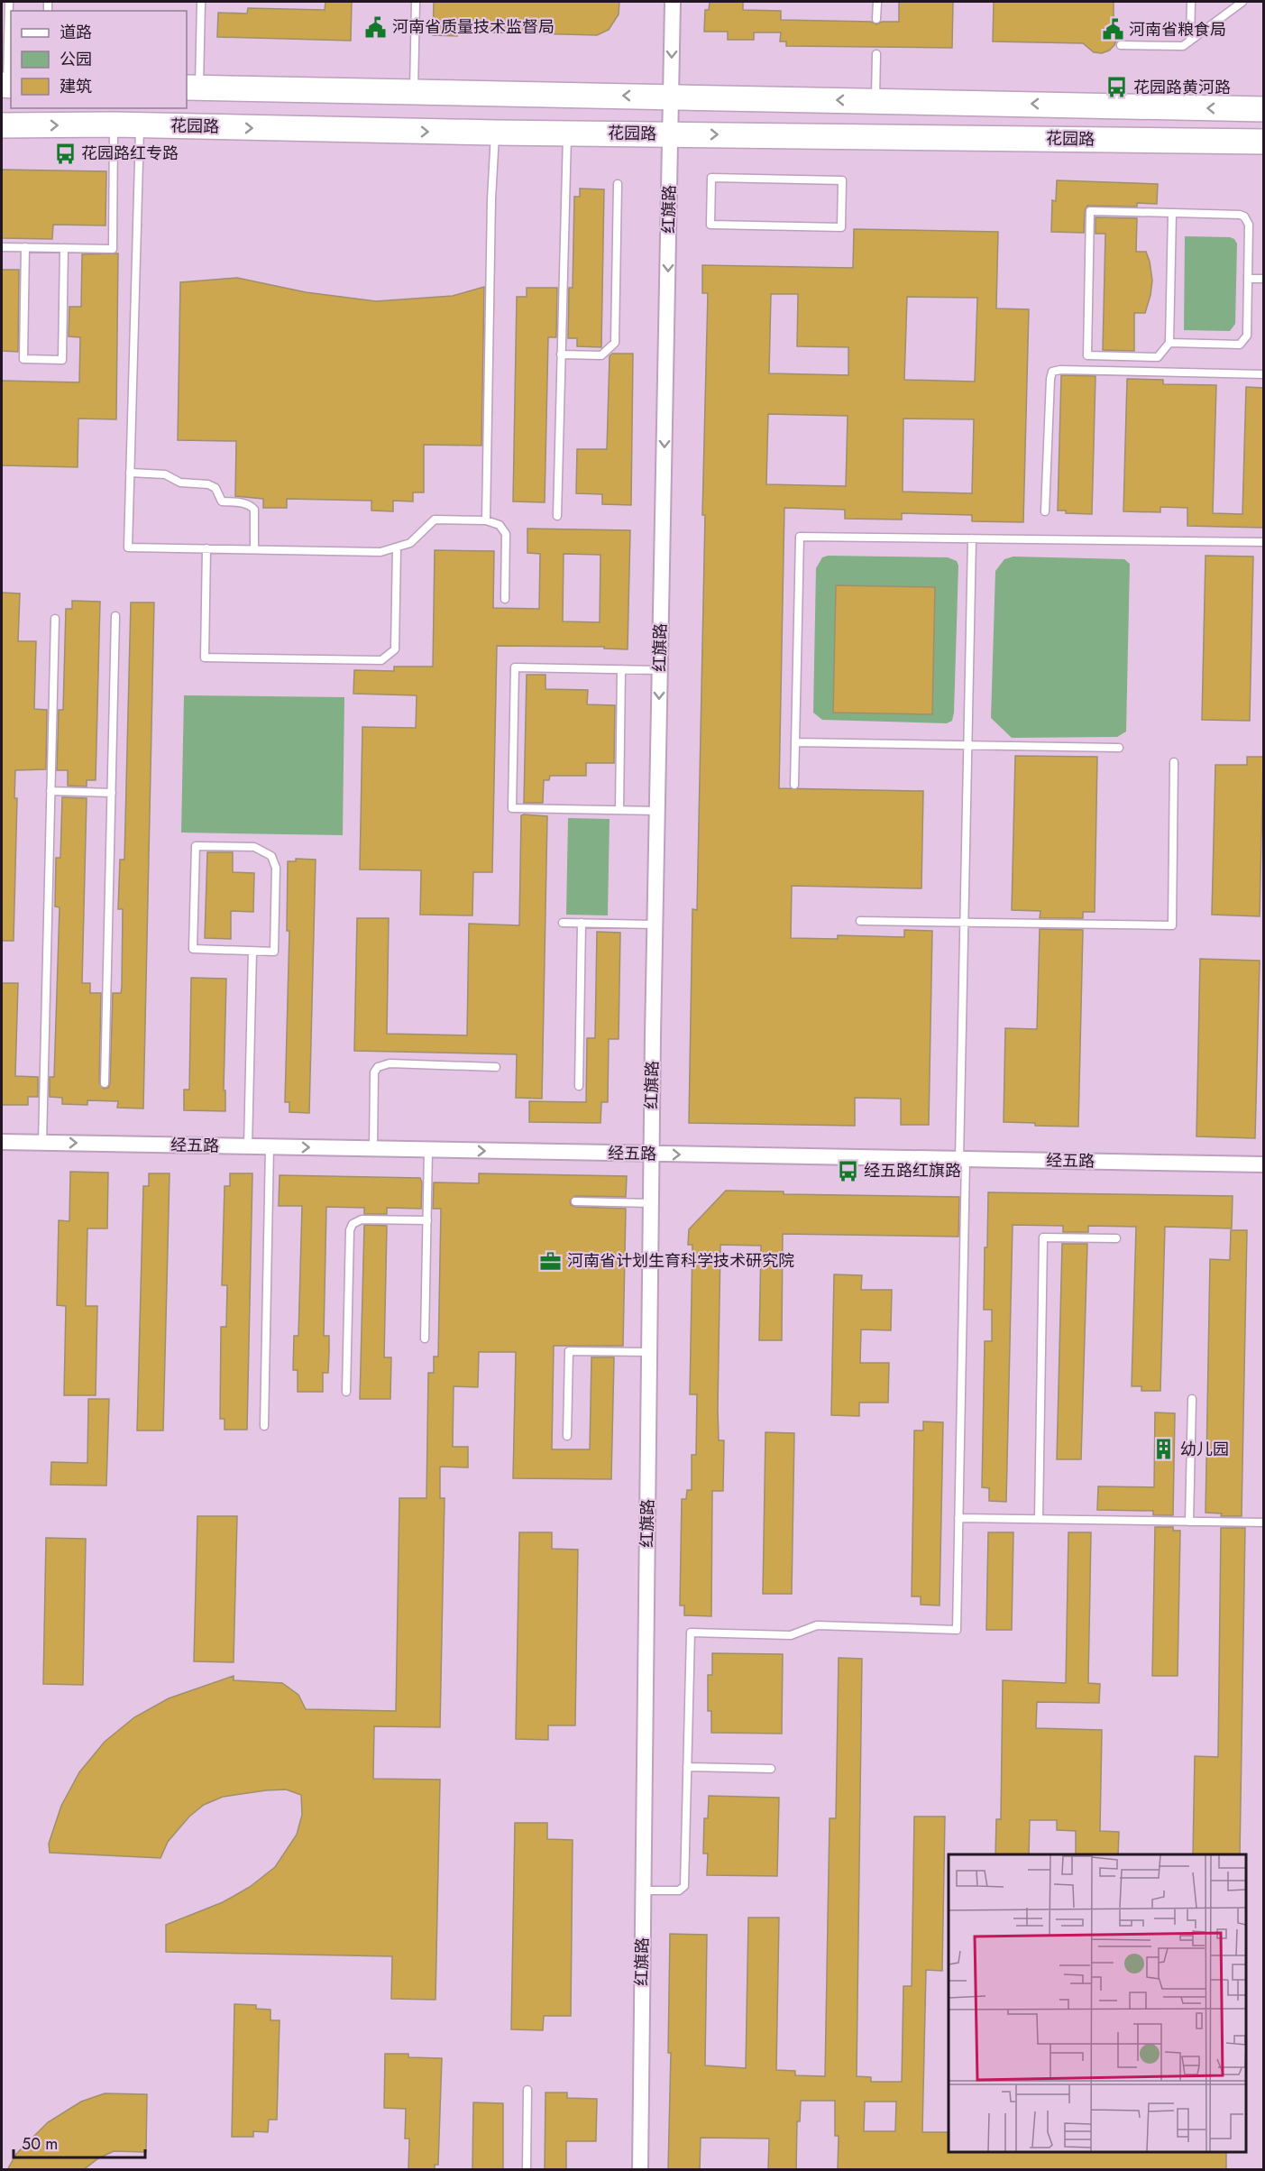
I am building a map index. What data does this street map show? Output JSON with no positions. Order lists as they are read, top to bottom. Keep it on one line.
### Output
{"streets":{"main road":["花园路"],"street":["红旗路","经五路"]},"crossings":[["花园路","红旗路"],["红旗路","经五路"]],"one_way":["红旗路","经五路"],"places":{"public building":["河南省质量技术监督局","河南省粮食局"],"bus stop":["花园路黄河路","花园路红专路","经五路红旗路"],"office":["河南省计划生育科学技术研究院"],"building":["幼儿园"]},"legend":["道路","公园","建筑"],"scale_bar":"50 m"}
